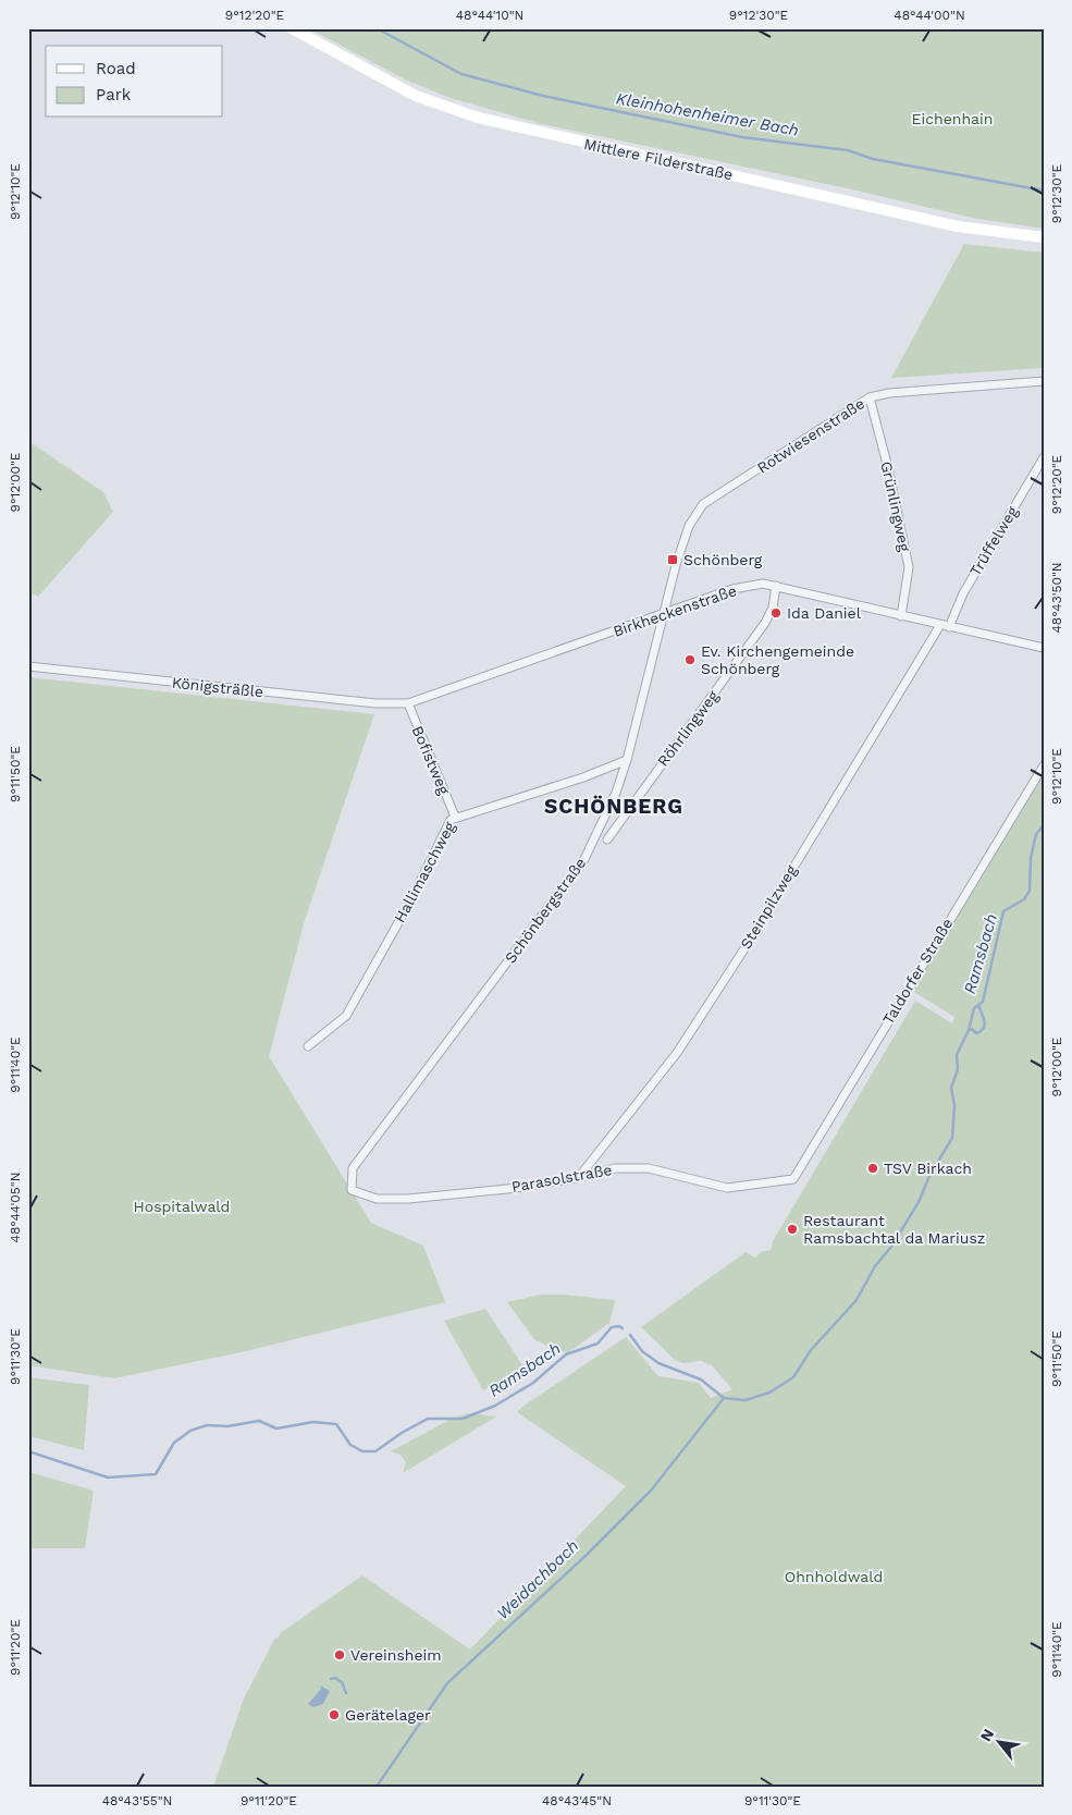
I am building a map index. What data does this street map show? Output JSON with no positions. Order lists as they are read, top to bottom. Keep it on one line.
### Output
{"streets":{"main road":["Mittlere Filderstraße"],"street":["Rotwiesenstraße","Grünlingweg","Trüffelweg","Birkheckenstraße","Königsträßle","Röhrlingweg","Bofistweg","Hallimaschweg","Steinpilzweg","Schönbergstraße","Taldorfer Straße","Parasolstraße"]},"crossings":[["Rotwiesenstraße","Grünlingweg"],["Rotwiesenstraße","Birkheckenstraße"],["Rotwiesenstraße","Schönbergstraße"],["Grünlingweg","Birkheckenstraße"],["Trüffelweg","Birkheckenstraße"],["Birkheckenstraße","Königsträßle"],["Birkheckenstraße","Röhrlingweg"],["Birkheckenstraße","Bofistweg"],["Birkheckenstraße","Steinpilzweg"],["Birkheckenstraße","Schönbergstraße"],["Königsträßle","Bofistweg"],["Bofistweg","Hallimaschweg"],["Hallimaschweg","Schönbergstraße"],["Steinpilzweg","Parasolstraße"],["Schönbergstraße","Parasolstraße"],["Taldorfer Straße","Parasolstraße"]],"districts":["SCHÖNBERG"],"water":["Kleinhohenheimer Bach","Ramsbach","Weidachbach"],"parks":["Eichenhain","Hospitalwald","Ohnholdwald"],"places":{"transit":["Schönberg"],"other":["Ida Daniel","Ev. Kirchengemeinde Schönberg","TSV Birkach","Restaurant Ramsbachtal da Mariusz","Vereinsheim","Gerätelager"]},"legend":["Road","Park"],"north":"top left","coordinates":["9°12'20\"E","48°44'10\"N","9°12'30\"E","48°44'00\"N","9°12'10\"E","9°12'00\"E","48°43'50\"N","9°11'50\"E","9°11'40\"E","48°44'05\"N","9°11'30\"E","9°11'20\"E","48°43'55\"N","48°43'45\"N"]}
